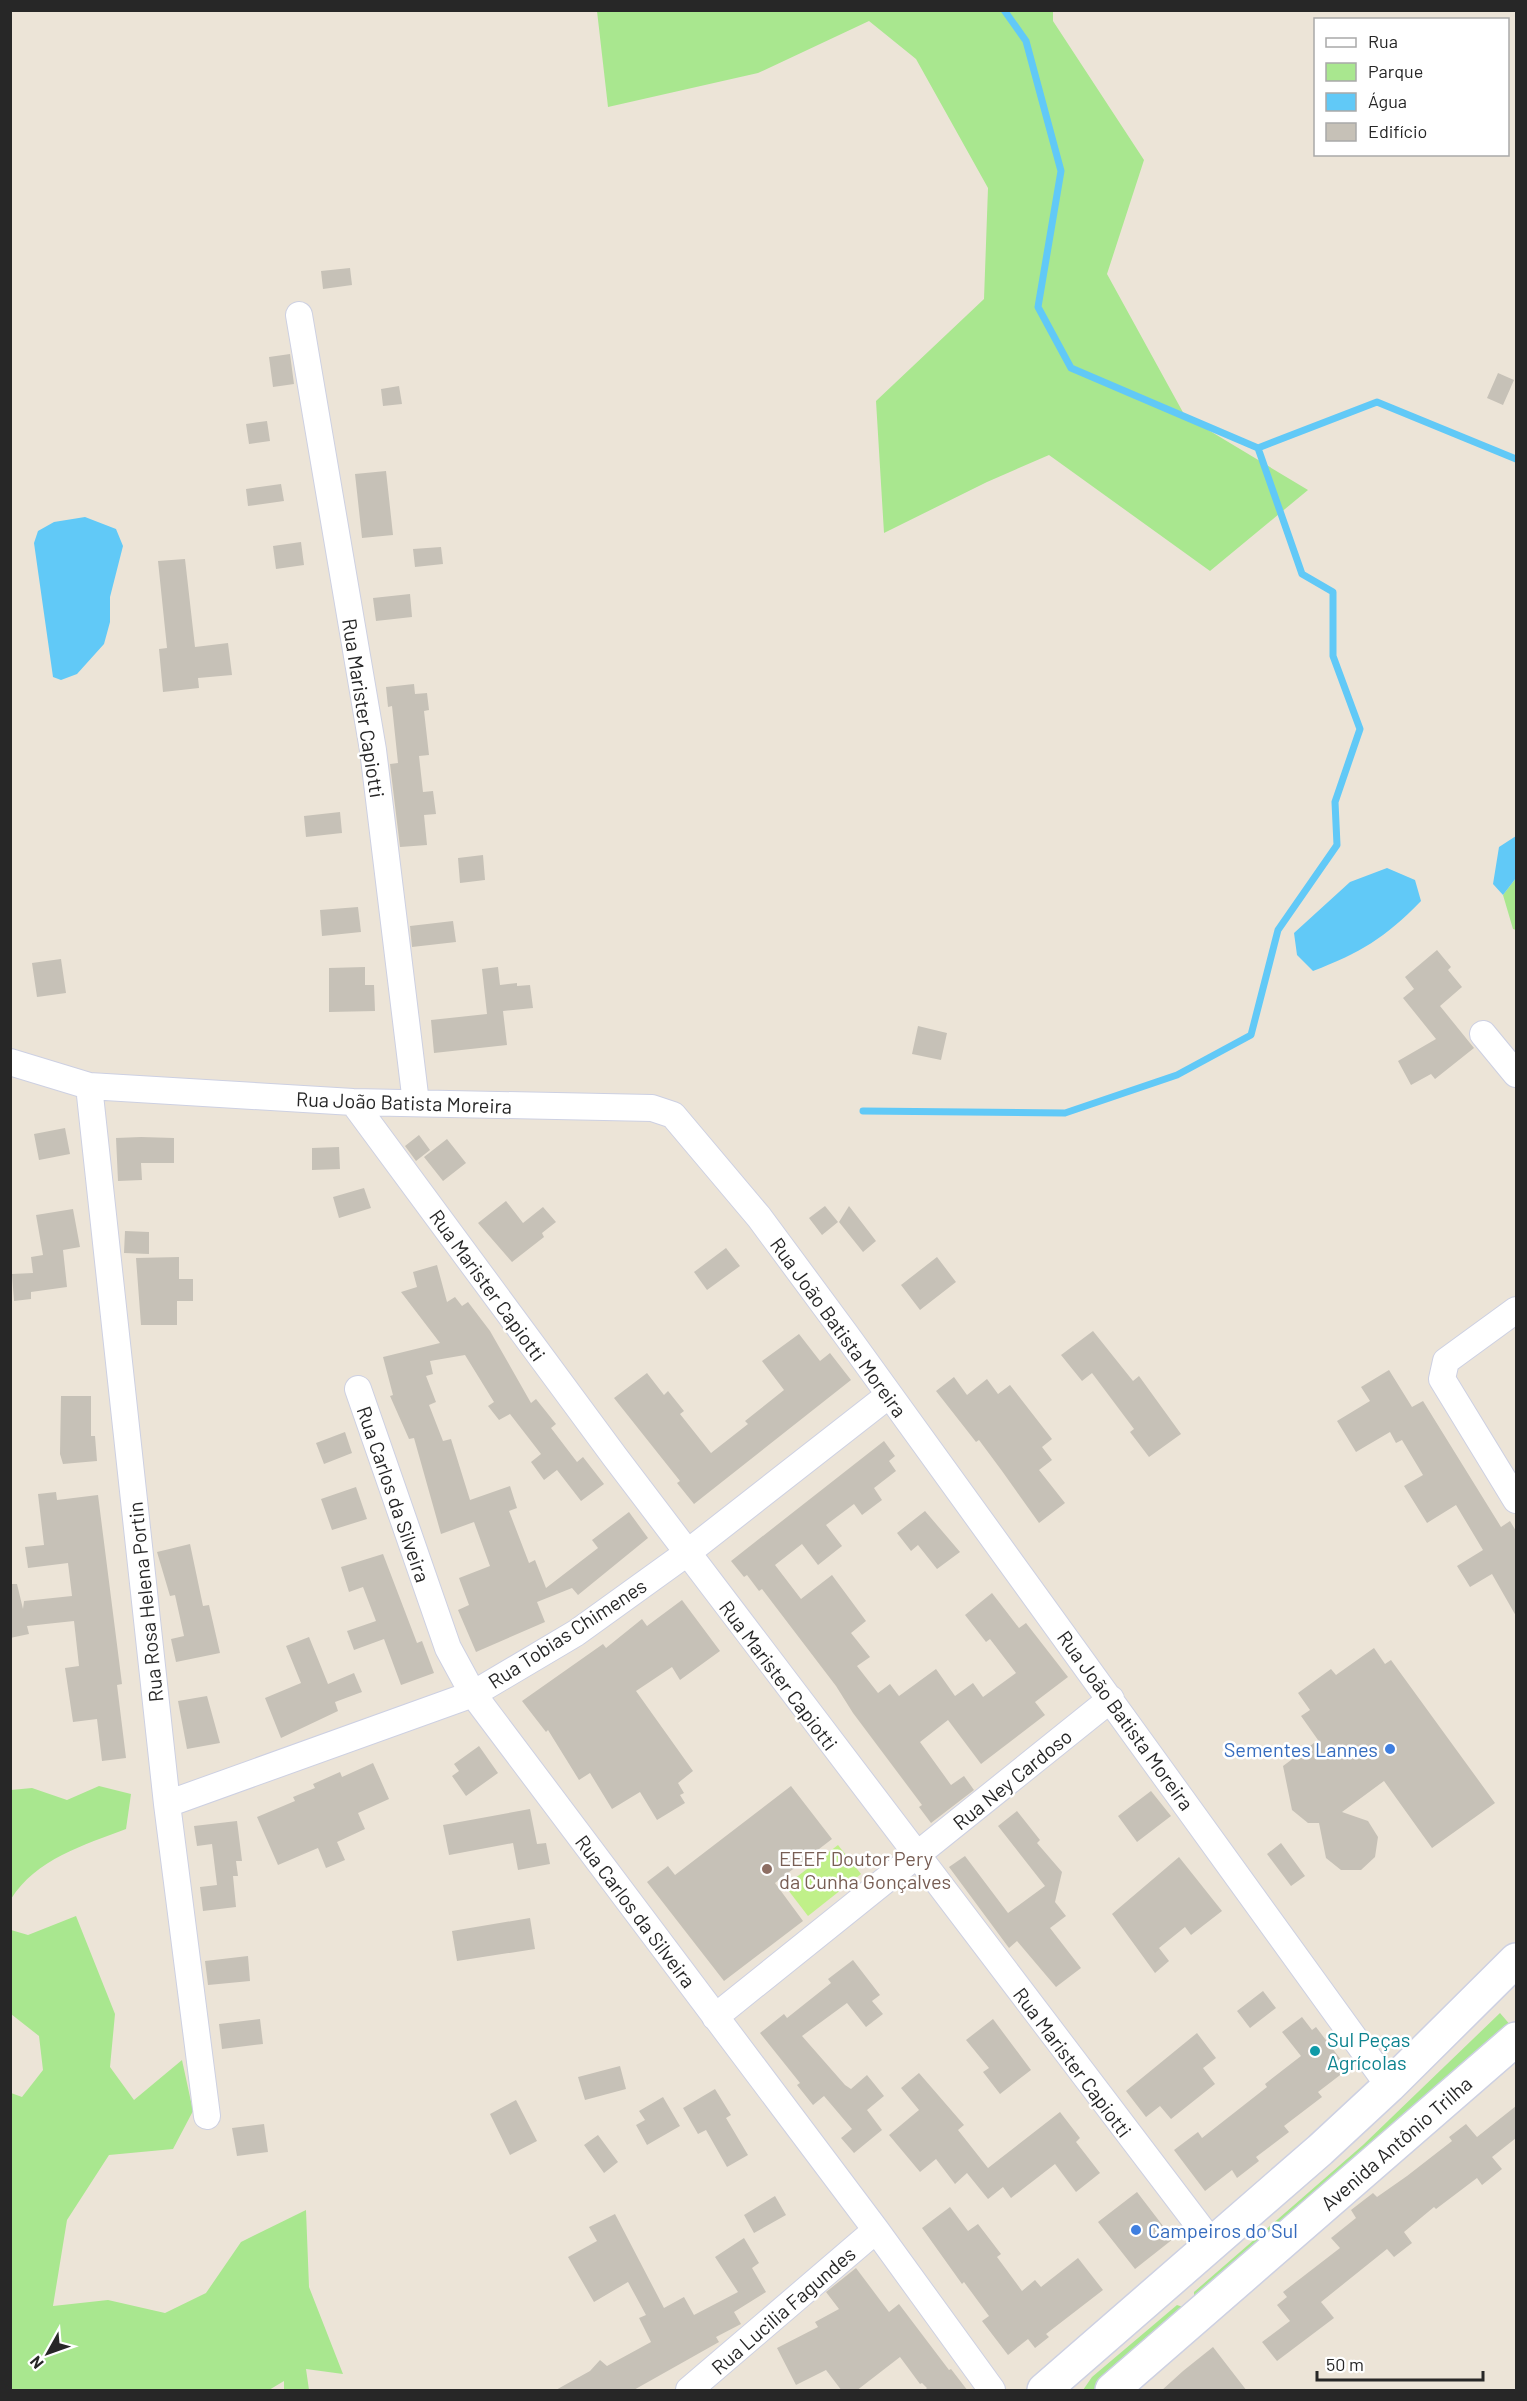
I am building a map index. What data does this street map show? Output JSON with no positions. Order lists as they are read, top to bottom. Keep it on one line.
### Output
{"streets":{"main road":["Avenida Antônio Trilha"],"street":["Rua Marister Capiotti","Rua João Batista Moreira","Rua Carlos da Silveira","Rua Rosa Helena Portin","Rua Tobias Chimenes","Rua Ney Cardoso","Rua Lucilia Fagundes"]},"crossings":[["Rua Marister Capiotti","Rua João Batista Moreira"],["Rua Marister Capiotti","Rua Tobias Chimenes"],["Rua Marister Capiotti","Rua Ney Cardoso"],["Rua João Batista Moreira","Rua Rosa Helena Portin"],["Rua João Batista Moreira","Rua Tobias Chimenes"],["Rua João Batista Moreira","Rua Ney Cardoso"],["Rua Carlos da Silveira","Rua Tobias Chimenes"],["Rua Carlos da Silveira","Rua Ney Cardoso"],["Rua Carlos da Silveira","Rua Lucilia Fagundes"],["Rua Rosa Helena Portin","Rua Tobias Chimenes"]],"places":["Sementes Lannes","EEEF Doutor Pery da Cunha Gonçalves","Sul Peças Agrícolas","Campeiros do Sul"],"legend":["Rua","Parque","Água","Edifício"],"scale_bar":"50 m","north":"bottom left"}
